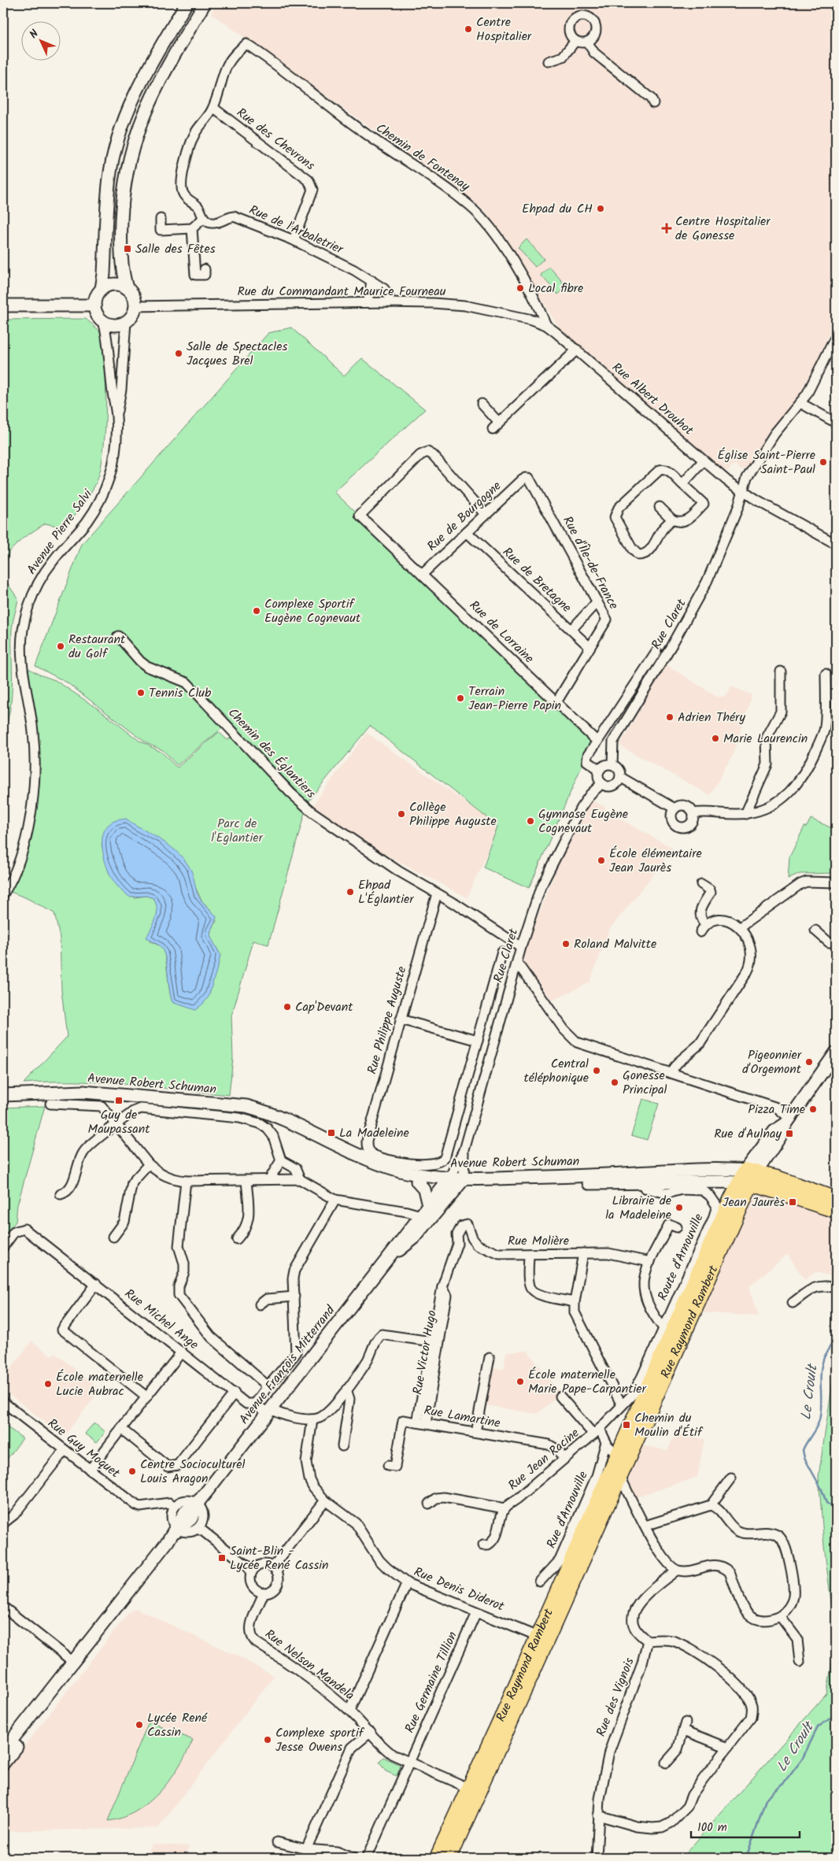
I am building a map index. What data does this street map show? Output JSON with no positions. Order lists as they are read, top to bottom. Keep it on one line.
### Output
{"streets":{"main road":["Avenue Robert Schuman","Rue Raymond Rambert","Avenue François Mitterrand"],"street":["Rue des Chevrons","Chemin de Fontenay","Rue de l'Arbaletrier","Rue du Commandant Maurice Fourneau","Rue Albert Drouhot","Rue de Bourgogne","Avenue Pierre Salvi","Rue d'Île-de-France","Rue de Bretagne","Rue Claret","Rue de Lorraine","Chemin des Églantiers","Rue Philippe Auguste","Rue Molière","Route d'Arnouville","Rue Michel Ange","Rue Victor Hugo","Rue Lamartine","Rue Guy Moquet","Rue Jean Racine","Rue d'Arnouville","Rue Denis Diderot","Rue Nelson Mandela","Rue Germaine Tillion","Rue des Vignois"]},"crossings":[["Rue des Chevrons","Chemin de Fontenay"],["Rue des Chevrons","Rue de l'Arbaletrier"],["Chemin de Fontenay","Rue du Commandant Maurice Fourneau"],["Chemin de Fontenay","Rue Albert Drouhot"],["Rue de l'Arbaletrier","Rue du Commandant Maurice Fourneau"],["Rue du Commandant Maurice Fourneau","Rue Albert Drouhot"],["Rue du Commandant Maurice Fourneau","Avenue Pierre Salvi"],["Rue Albert Drouhot","Rue Claret"],["Rue de Bourgogne","Rue d'Île-de-France"],["Rue de Bourgogne","Rue de Bretagne"],["Rue de Bourgogne","Rue de Lorraine"],["Rue d'Île-de-France","Rue de Bretagne"],["Rue d'Île-de-France","Rue de Lorraine"],["Rue Claret","Chemin des Églantiers"],["Rue Claret","Avenue Robert Schuman"],["Rue Claret","Avenue François Mitterrand"],["Chemin des Églantiers","Rue Philippe Auguste"],["Rue Philippe Auguste","Avenue Robert Schuman"],["Avenue Robert Schuman","Rue Raymond Rambert"],["Avenue Robert Schuman","Avenue François Mitterrand"],["Rue Molière","Route d'Arnouville"],["Rue Molière","Rue Victor Hugo"],["Route d'Arnouville","Rue Jean Racine"],["Rue Michel Ange","Avenue François Mitterrand"],["Rue Michel Ange","Rue Denis Diderot"],["Rue Raymond Rambert","Rue Denis Diderot"],["Rue Raymond Rambert","Rue Nelson Mandela"],["Rue Victor Hugo","Rue Lamartine"],["Avenue François Mitterrand","Rue Guy Moquet"],["Rue Lamartine","Rue Jean Racine"],["Rue Denis Diderot","Rue Germaine Tillion"],["Rue Nelson Mandela","Rue Germaine Tillion"]],"water":["Le Croult"],"parks":["Parc de l'Eglantier"],"places":{"other":["Centre Hospitalier","Ehpad du CH","Local fibre","Salle de Spectacles Jacques Brel","Église Saint-Pierre Saint-Paul","Complexe Sportif Eugène Cognevaut","Restaurant du Golf","Tennis Club","Terrain Jean-Pierre Papin","Adrien Théry","Marie Laurencin","Collège Philippe Auguste","Gymnase Eugène Cognevaut","École élémentaire Jean Jaurès","Ehpad L'Églantier","Roland Malvitte","Cap'Devant","Pigeonnier d'Orgemont","Central téléphonique","Gonesse Principal","Pizza Time","Librairie de la Madeleine","École maternelle Marie Pape-Carpantier","École maternelle Lucie Aubrac","Centre Socioculturel Louis Aragon","Lycée René Cassin","Complexe sportif Jesse Owens"],"health":["Centre Hospitalier de Gonesse"],"transit":["Salle des Fêtes","Guy de Maupassant","La Madeleine","Rue d'Aulnay","Jean Jaurès","Chemin du Moulin d'Étif","Saint-Blin - Lycée René Cassin"]},"scale_bar":"100 m","north":"top left"}
